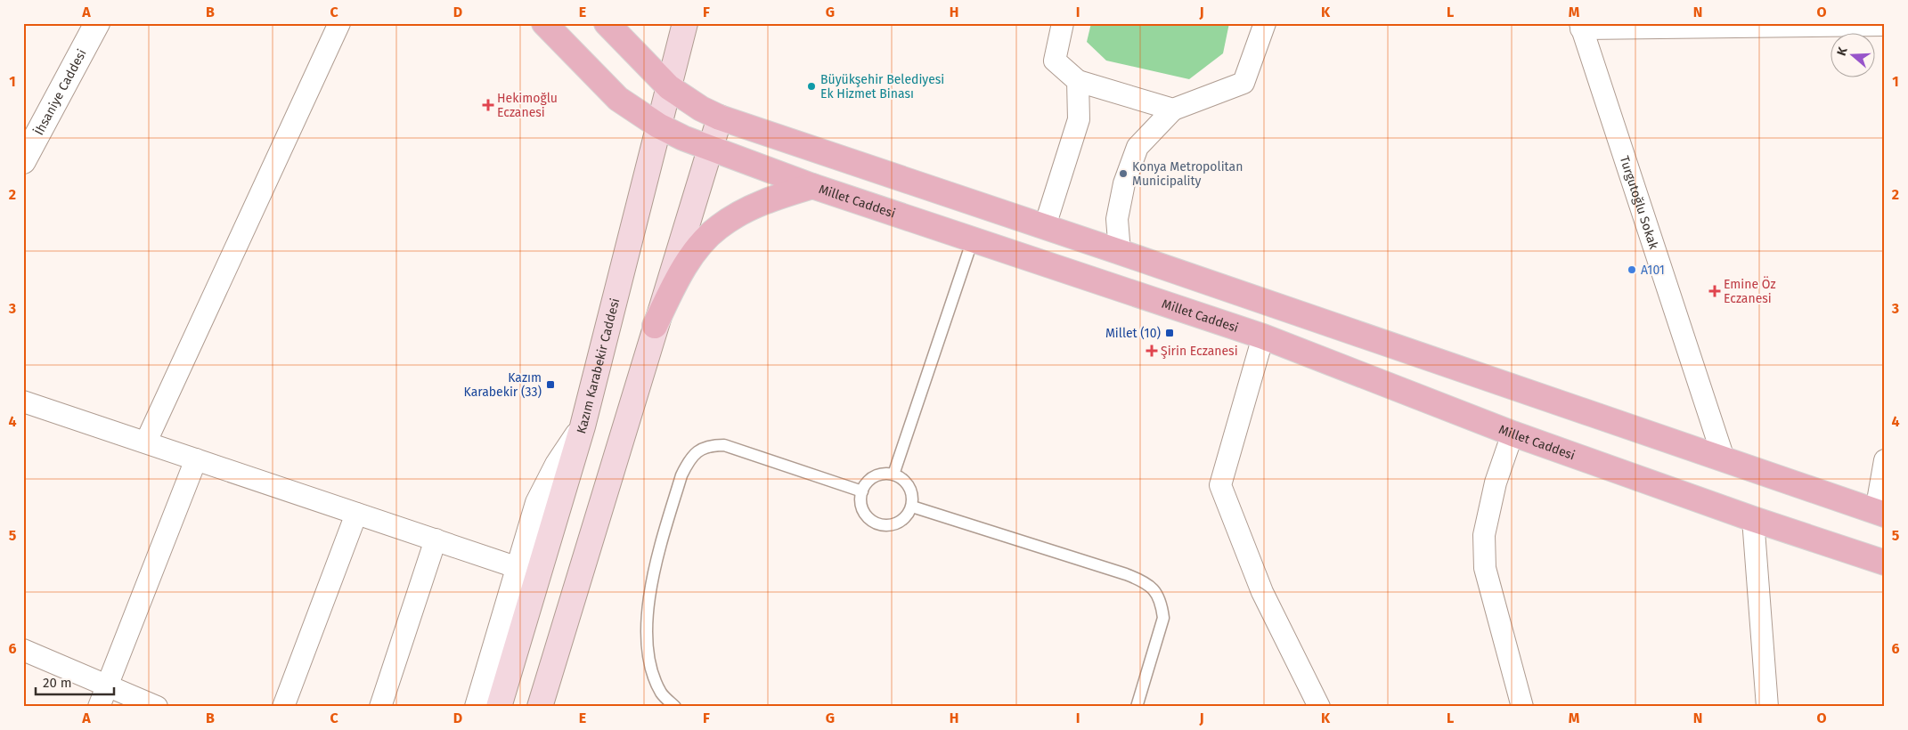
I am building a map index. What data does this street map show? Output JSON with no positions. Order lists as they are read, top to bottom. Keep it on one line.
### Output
{"streets":{"main road":["Millet Caddesi","Kazım Karabekir Caddesi"],"street":["İhsaniye Caddesi","Turgutoğlu Sokak"]},"crossings":[["Millet Caddesi","Kazım Karabekir Caddesi"]],"places":{"other":["Büyükşehir Belediyesi Ek Hizmet Binası","Konya Metropolitan Municipality","A101"],"health":["Hekimoğlu Eczanesi","Emine Öz Eczanesi","Şirin Eczanesi"],"transit":["Millet (10)","Kazım Karabekir (33)"]},"scale_bar":"20 m","north":"left","grid":{"columns":["A","B","C","D","E","F","G","H","I","J","K","L","M","N","O"],"rows":["1","2","3","4","5","6"]}}
